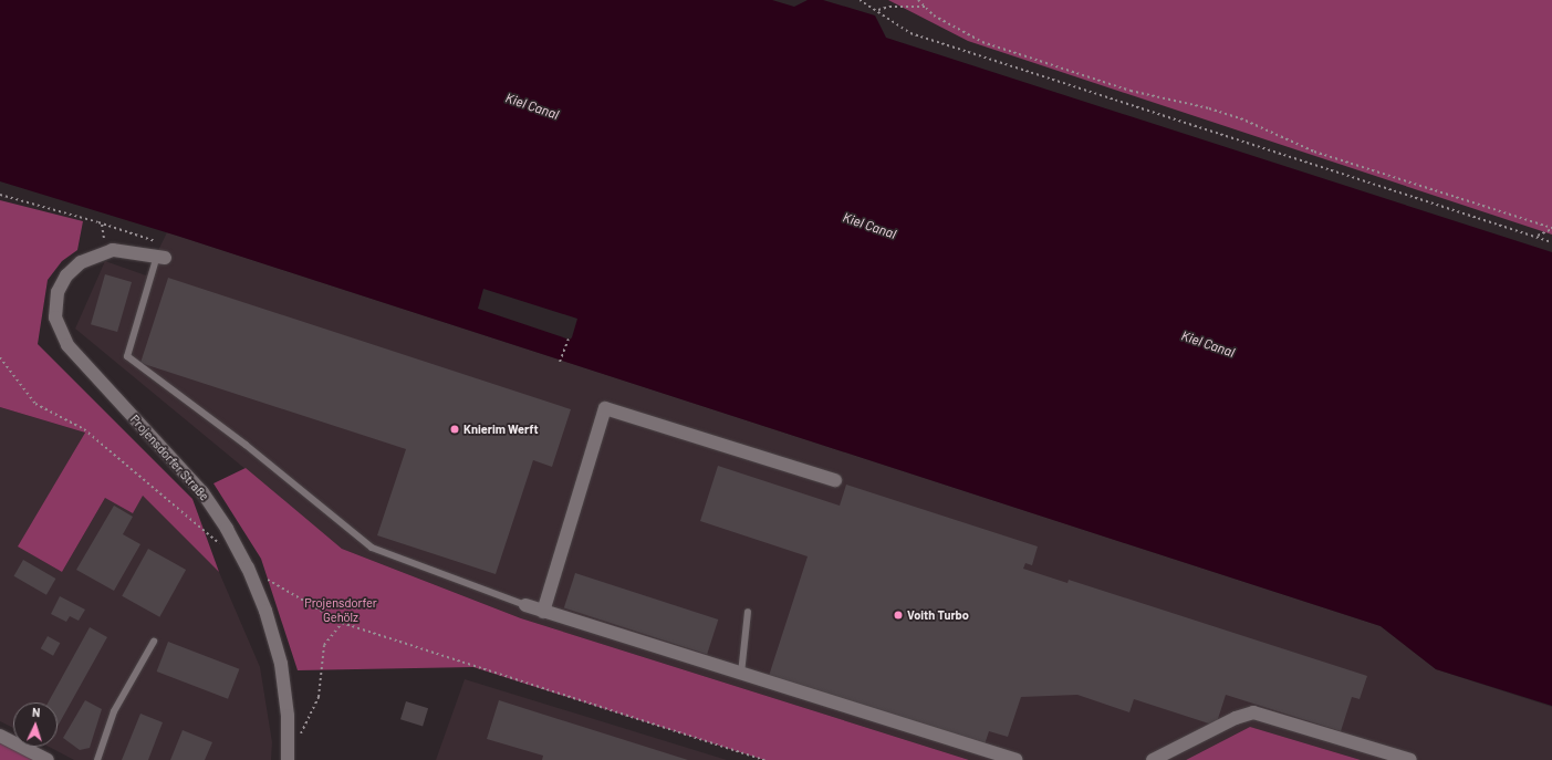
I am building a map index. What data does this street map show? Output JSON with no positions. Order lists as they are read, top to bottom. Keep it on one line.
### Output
{"streets":{"street":["Projensdorfer Straße"]},"water":["Kiel Canal"],"parks":["Projensdorfer Gehölz"],"places":["Knierim Werft","Voith Turbo"],"north":"top"}
